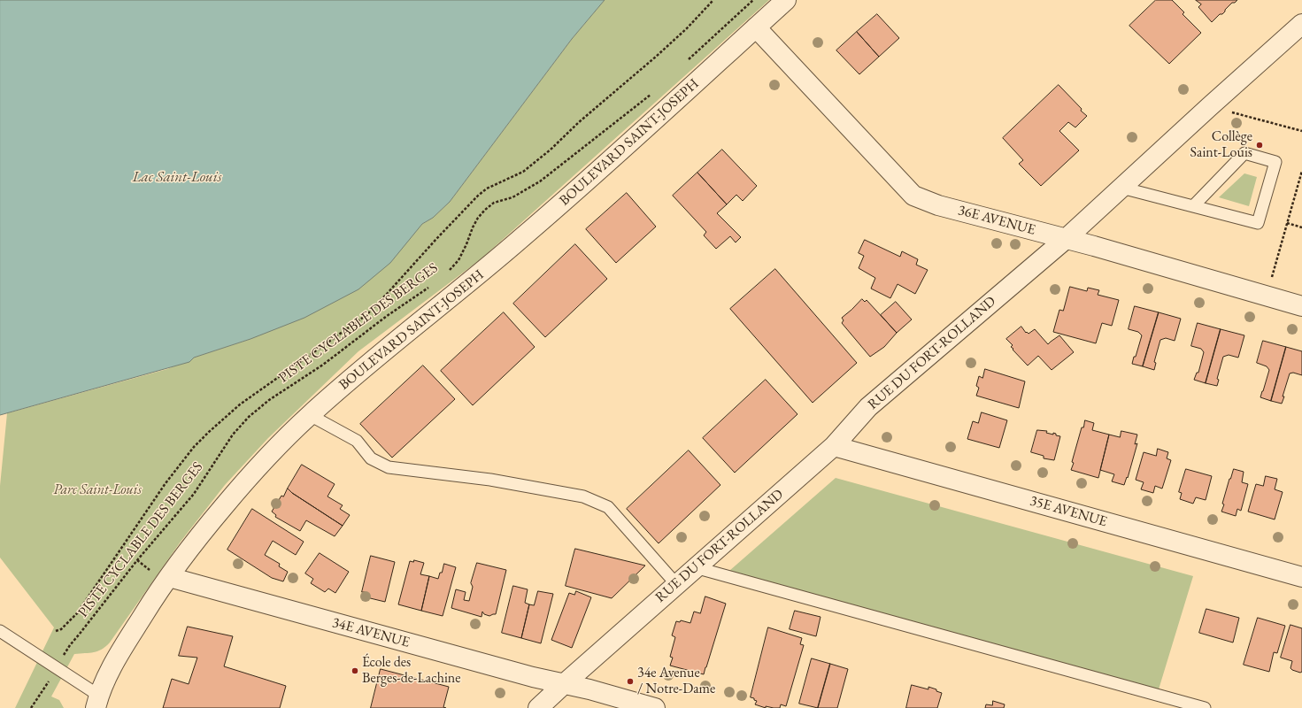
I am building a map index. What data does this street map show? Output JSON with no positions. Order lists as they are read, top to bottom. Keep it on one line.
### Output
{"streets":{"street":["BOULEVARD SAINT-JOSEPH","36E AVENUE","RUE DU FORT-ROLLAND","35E AVENUE","34E AVENUE"],"path":["PISTE CYCLABLE DES BERGES"]},"crossings":[["BOULEVARD SAINT-JOSEPH","36E AVENUE"],["BOULEVARD SAINT-JOSEPH","34E AVENUE"],["36E AVENUE","RUE DU FORT-ROLLAND"],["RUE DU FORT-ROLLAND","35E AVENUE"],["RUE DU FORT-ROLLAND","34E AVENUE"]],"water":["Lac Saint-Louis"],"parks":["Parc Saint-Louis"],"places":["Collège Saint-Louis","École des Berges-de-Lachine","34e Avenue / Notre-Dame"]}
